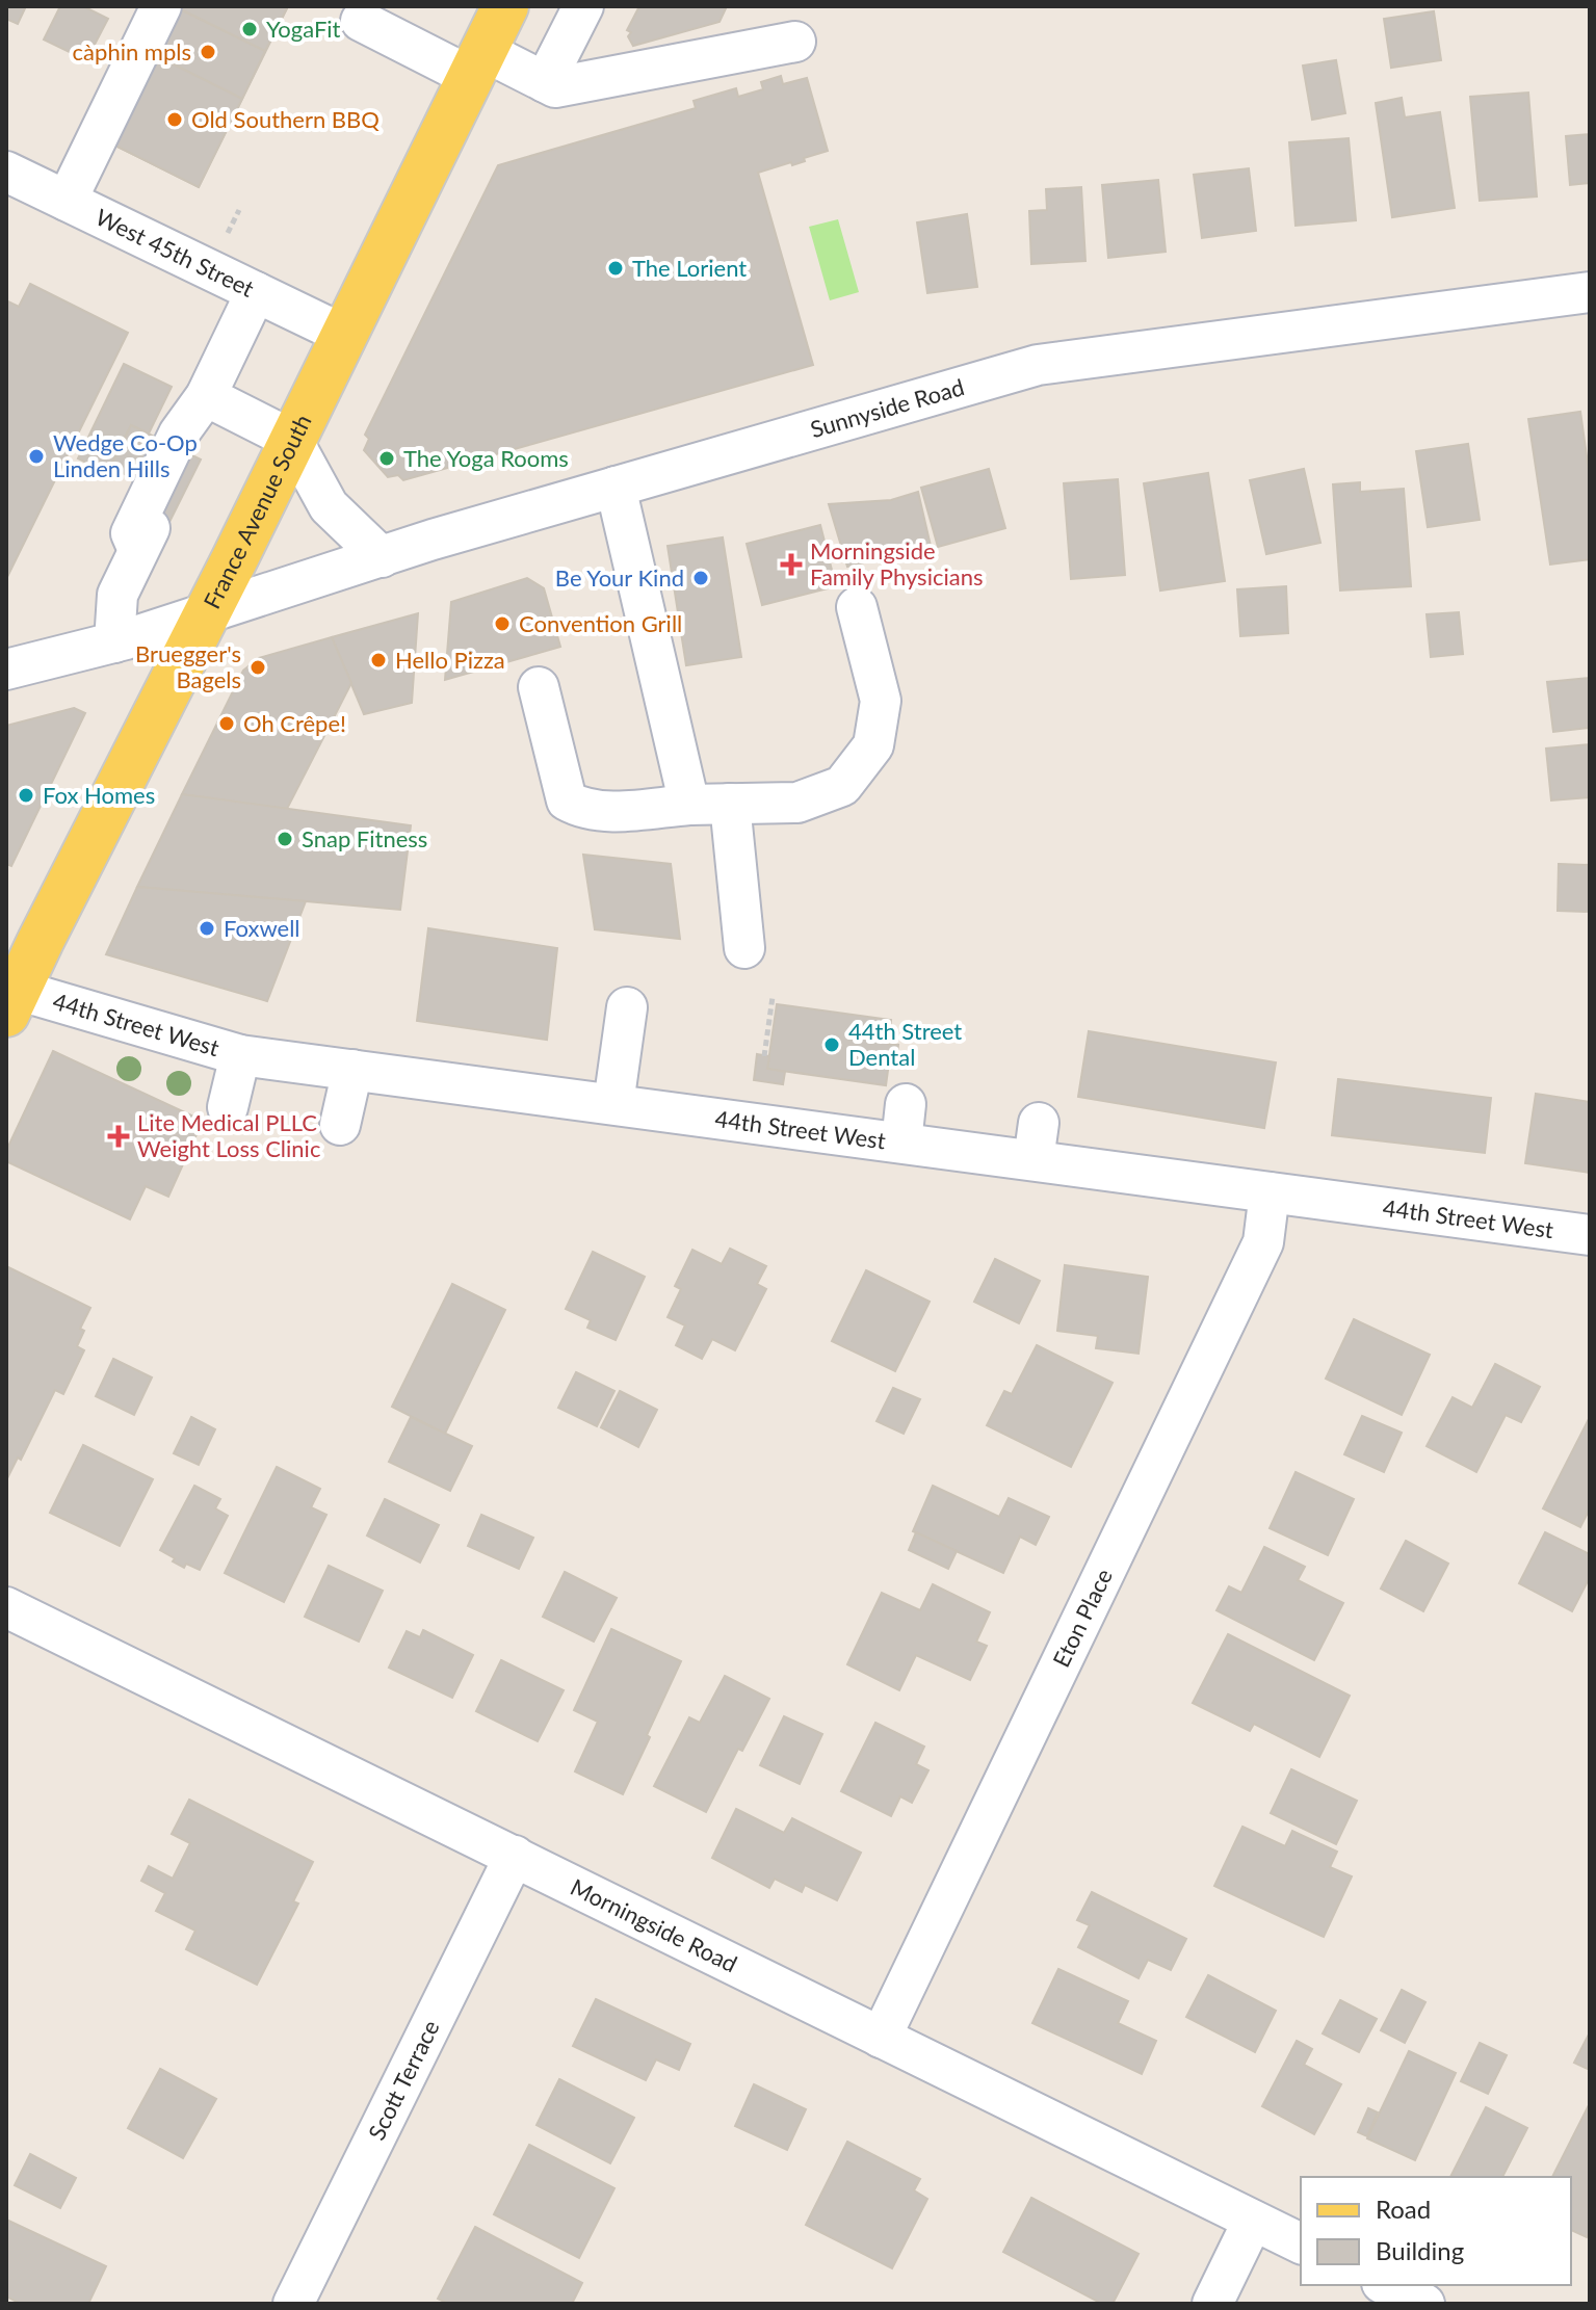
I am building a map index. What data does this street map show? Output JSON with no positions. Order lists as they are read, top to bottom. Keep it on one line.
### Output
{"streets":{"main road":["France Avenue South"],"street":["West 45th Street","Sunnyside Road","44th Street West","Eton Place","Morningside Road","Scott Terrace"]},"crossings":[["West 45th Street","France Avenue South"],["Sunnyside Road","France Avenue South"],["France Avenue South","44th Street West"],["44th Street West","Eton Place"],["Eton Place","Morningside Road"],["Morningside Road","Scott Terrace"]],"places":{"other":["YogaFit","càphin mpls","Old Southern BBQ","The Lorient","Wedge Co-Op Linden Hills","The Yoga Rooms","Be Your Kind","Convention Grill","Hello Pizza","Bruegger's Bagels","Oh Crêpe!","Fox Homes","Snap Fitness","Foxwell","44th Street Dental"],"health":["Morningside Family Physicians","Lite Medical PLLC Weight Loss Clinic"]},"legend":["Road","Building"]}
